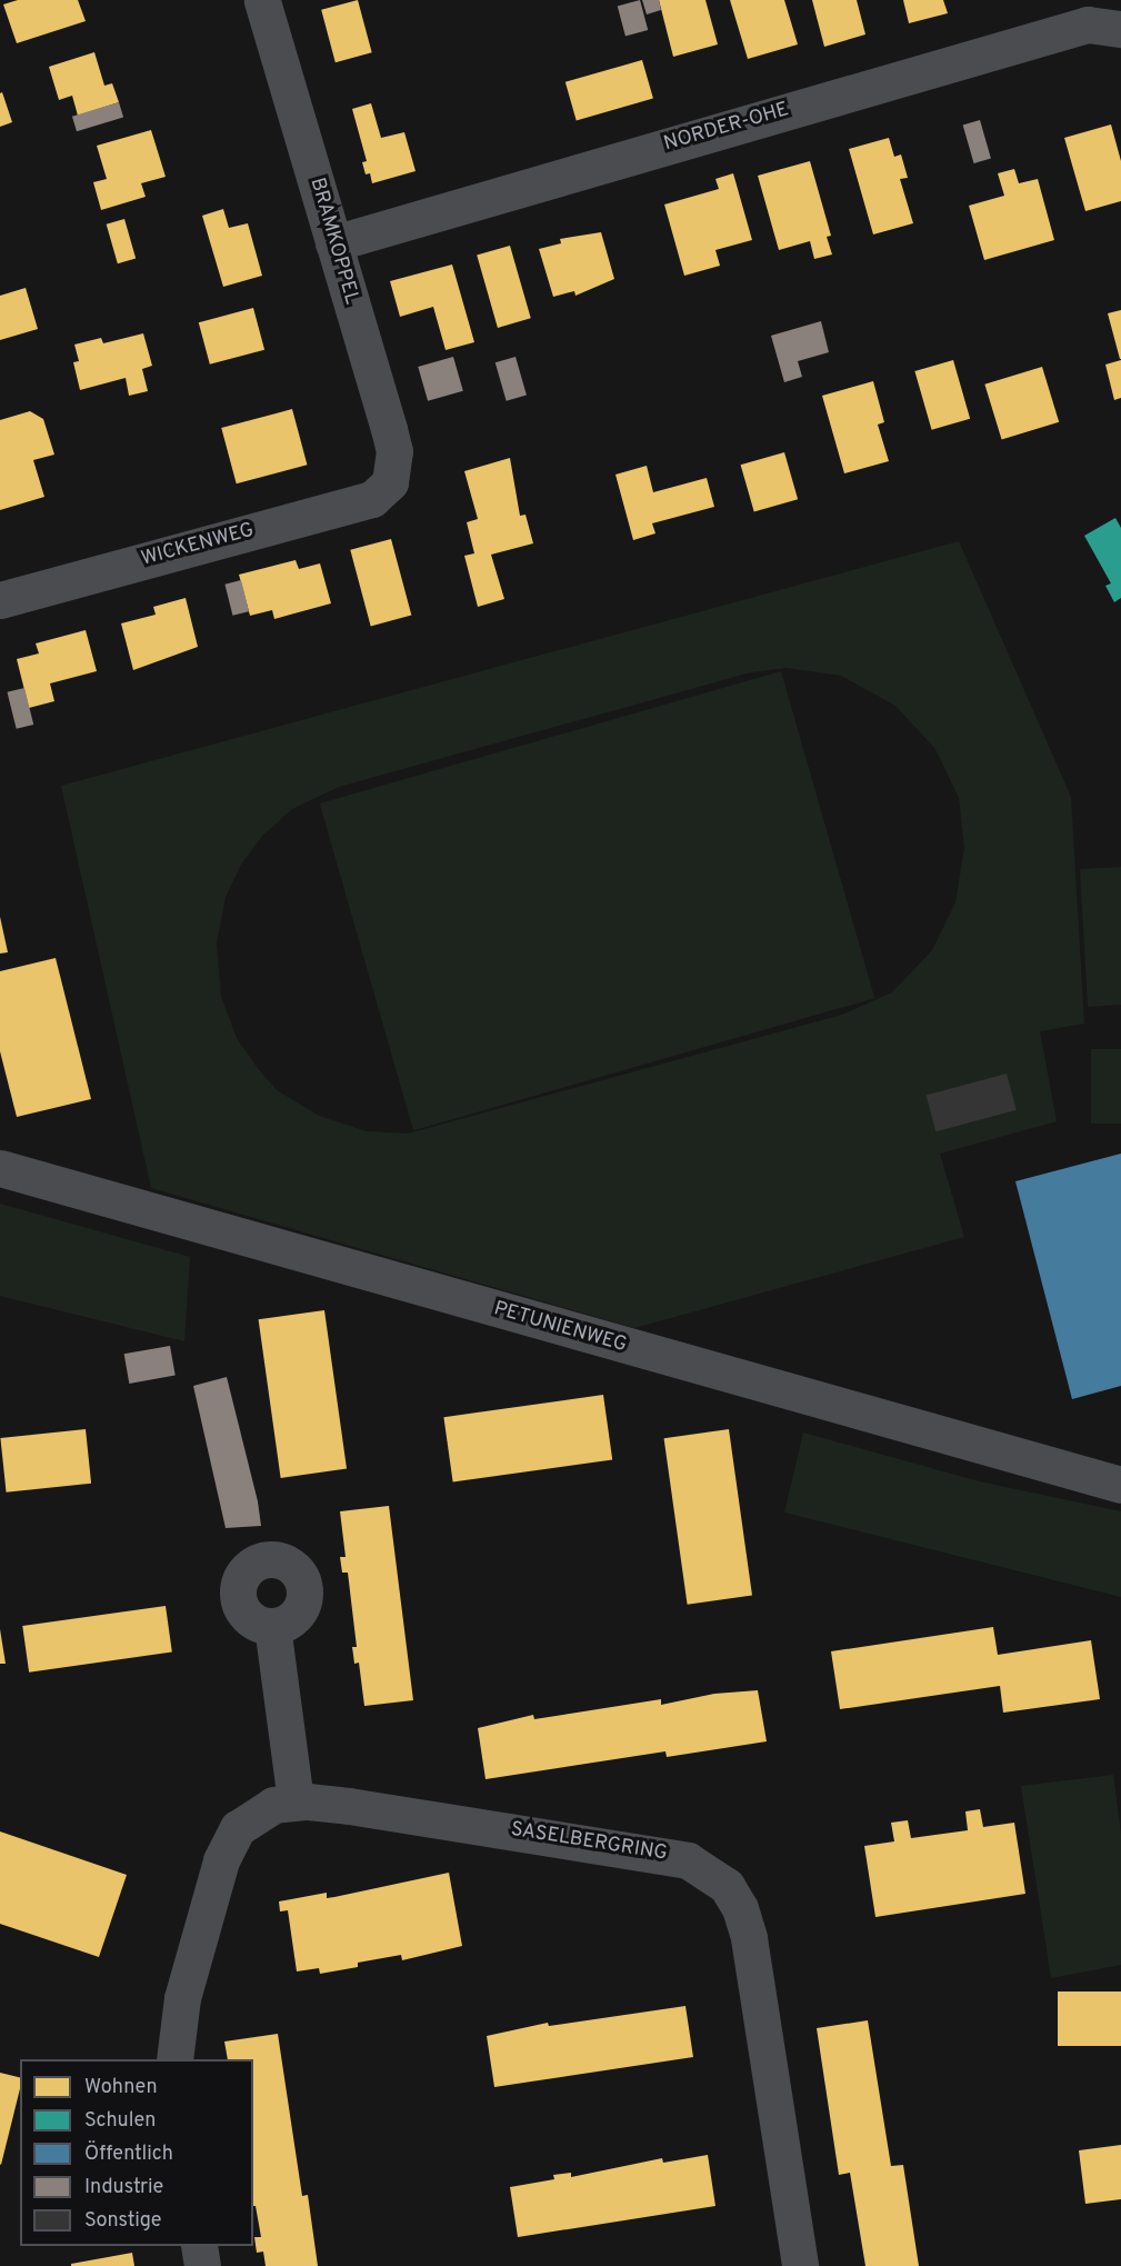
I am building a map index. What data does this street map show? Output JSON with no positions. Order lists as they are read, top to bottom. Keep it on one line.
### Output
{"streets":{"street":["NORDER-OHE","BRAMKOPPEL","WICKENWEG","PETUNIENWEG","SASELBERGRING"]},"crossings":[["NORDER-OHE","BRAMKOPPEL"],["BRAMKOPPEL","WICKENWEG"]],"legend":["Wohnen","Schulen","Öffentlich","Industrie","Sonstige"]}
